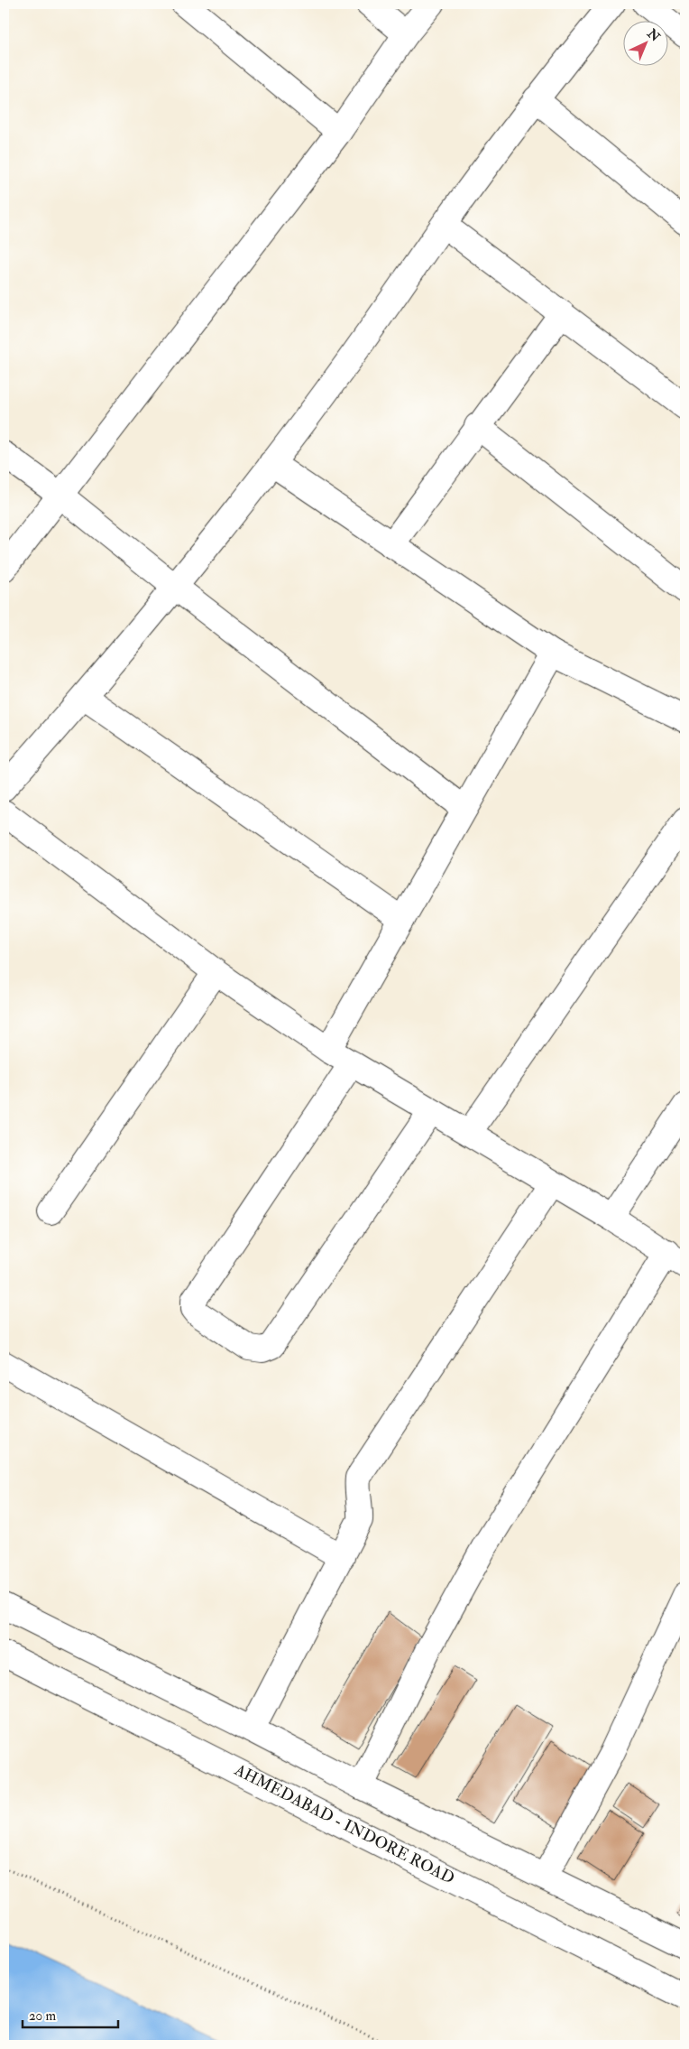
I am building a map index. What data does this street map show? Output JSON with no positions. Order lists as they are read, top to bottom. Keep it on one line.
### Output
{"streets":{"main road":["AHMEDABAD - INDORE ROAD"]},"scale_bar":"20 m","north":"top right"}
